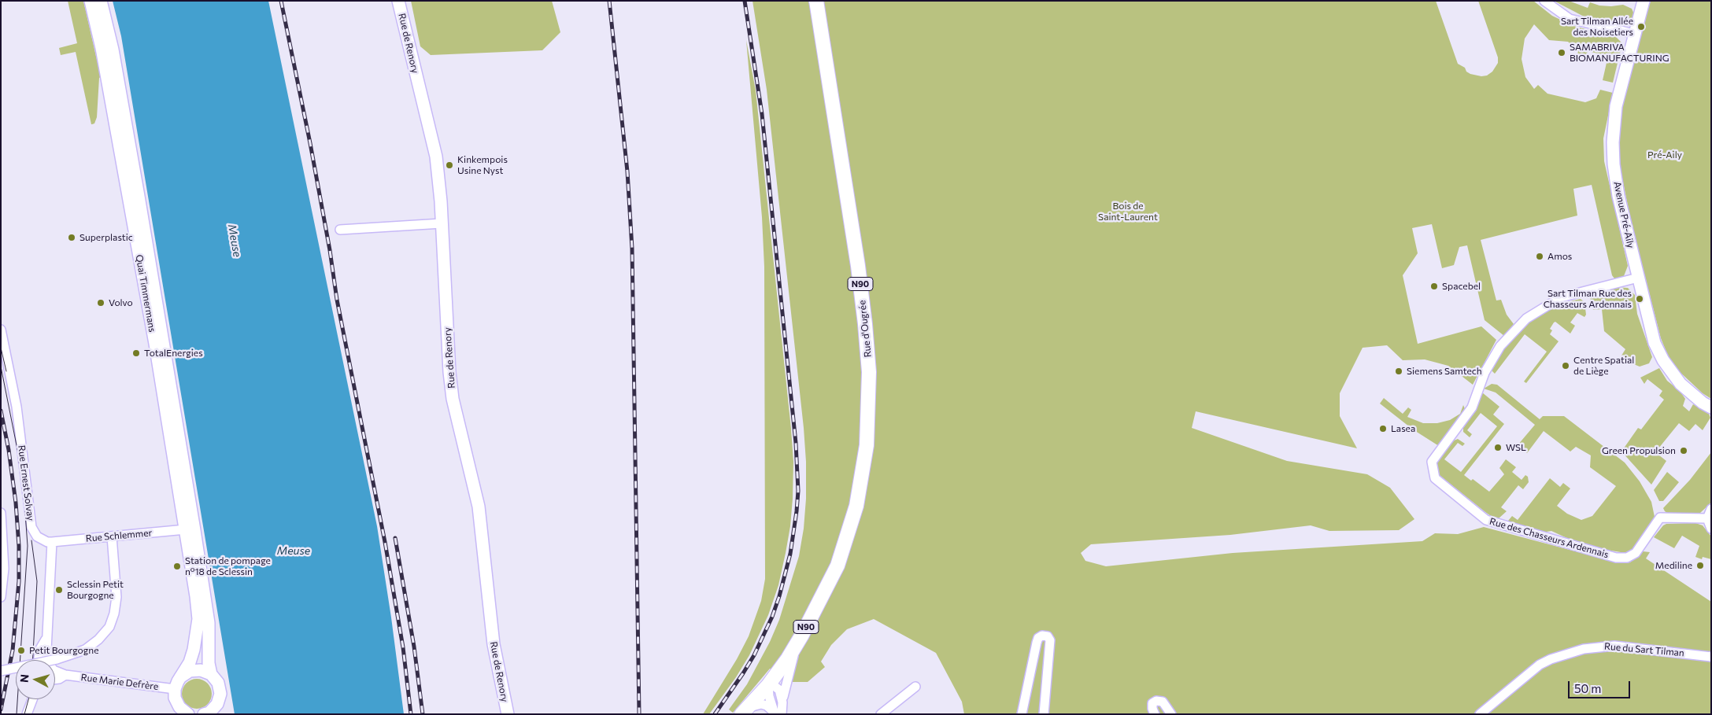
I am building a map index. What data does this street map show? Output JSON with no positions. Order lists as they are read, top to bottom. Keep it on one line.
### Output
{"streets":{"main road":["Rue de Renory","Avenue Pré-Aily","N90","Quai Timmermans","Rue d'Ougrée"],"street":["Rue Ernest Solvay","Rue Schlemmer","Rue des Chasseurs Ardennais","Rue du Sart Tilman","Rue Marie Defrère"]},"crossings":[["Avenue Pré-Aily","Rue des Chasseurs Ardennais"],["N90","Rue d'Ougrée"],["Quai Timmermans","Rue Schlemmer"],["Quai Timmermans","Rue Marie Defrère"],["Rue Ernest Solvay","Rue Schlemmer"]],"water":["Meuse"],"parks":["Pré-Aily","Bois de Saint-Laurent"],"places":["Sart Tilman Allée des Noisetiers","SAMABRIVA BIOMANUFACTURING","Kinkempois Usine Nyst","Superplastic","Amos","Spacebel","Sart Tilman Rue des Chasseurs Ardennais","Volvo","TotalEnergies","Centre Spatial de Liège","Siemens Samtech","Lasea","WSL","Green Propulsion","Mediline","Station de pompage n°18 de Sclessin","Sclessin Petit Bourgogne","Petit Bourgogne"],"scale_bar":"50 m","north":"left"}
